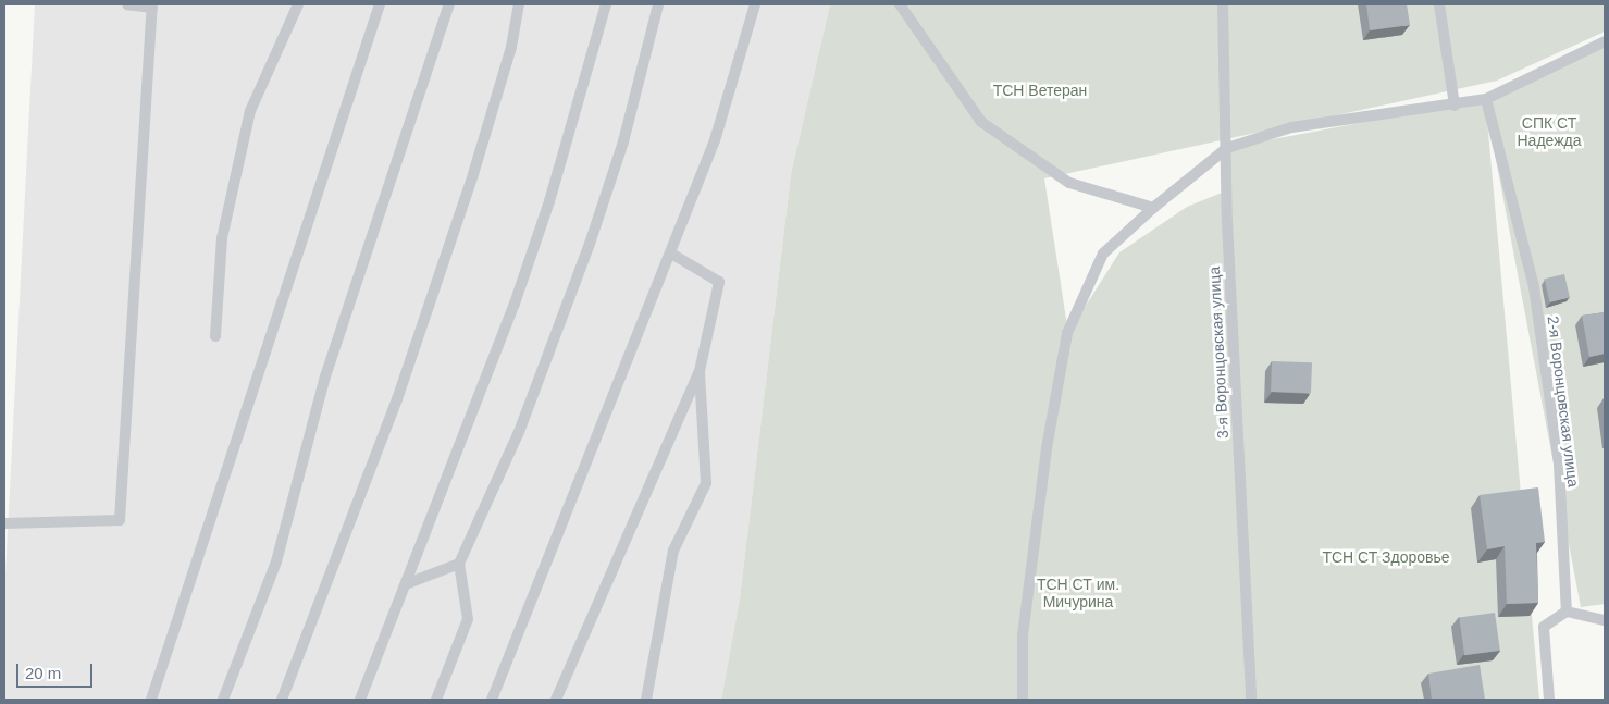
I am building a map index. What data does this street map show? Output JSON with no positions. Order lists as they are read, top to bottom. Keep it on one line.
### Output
{"streets":{"lane":["3-я Воронцовская улица","2-я Воронцовская улица"]},"parks":["ТСН Ветеран","СПК СТ Надежда","ТСН СТ Здоровье","ТСН СТ им. Мичурина"],"scale_bar":"20 m"}
